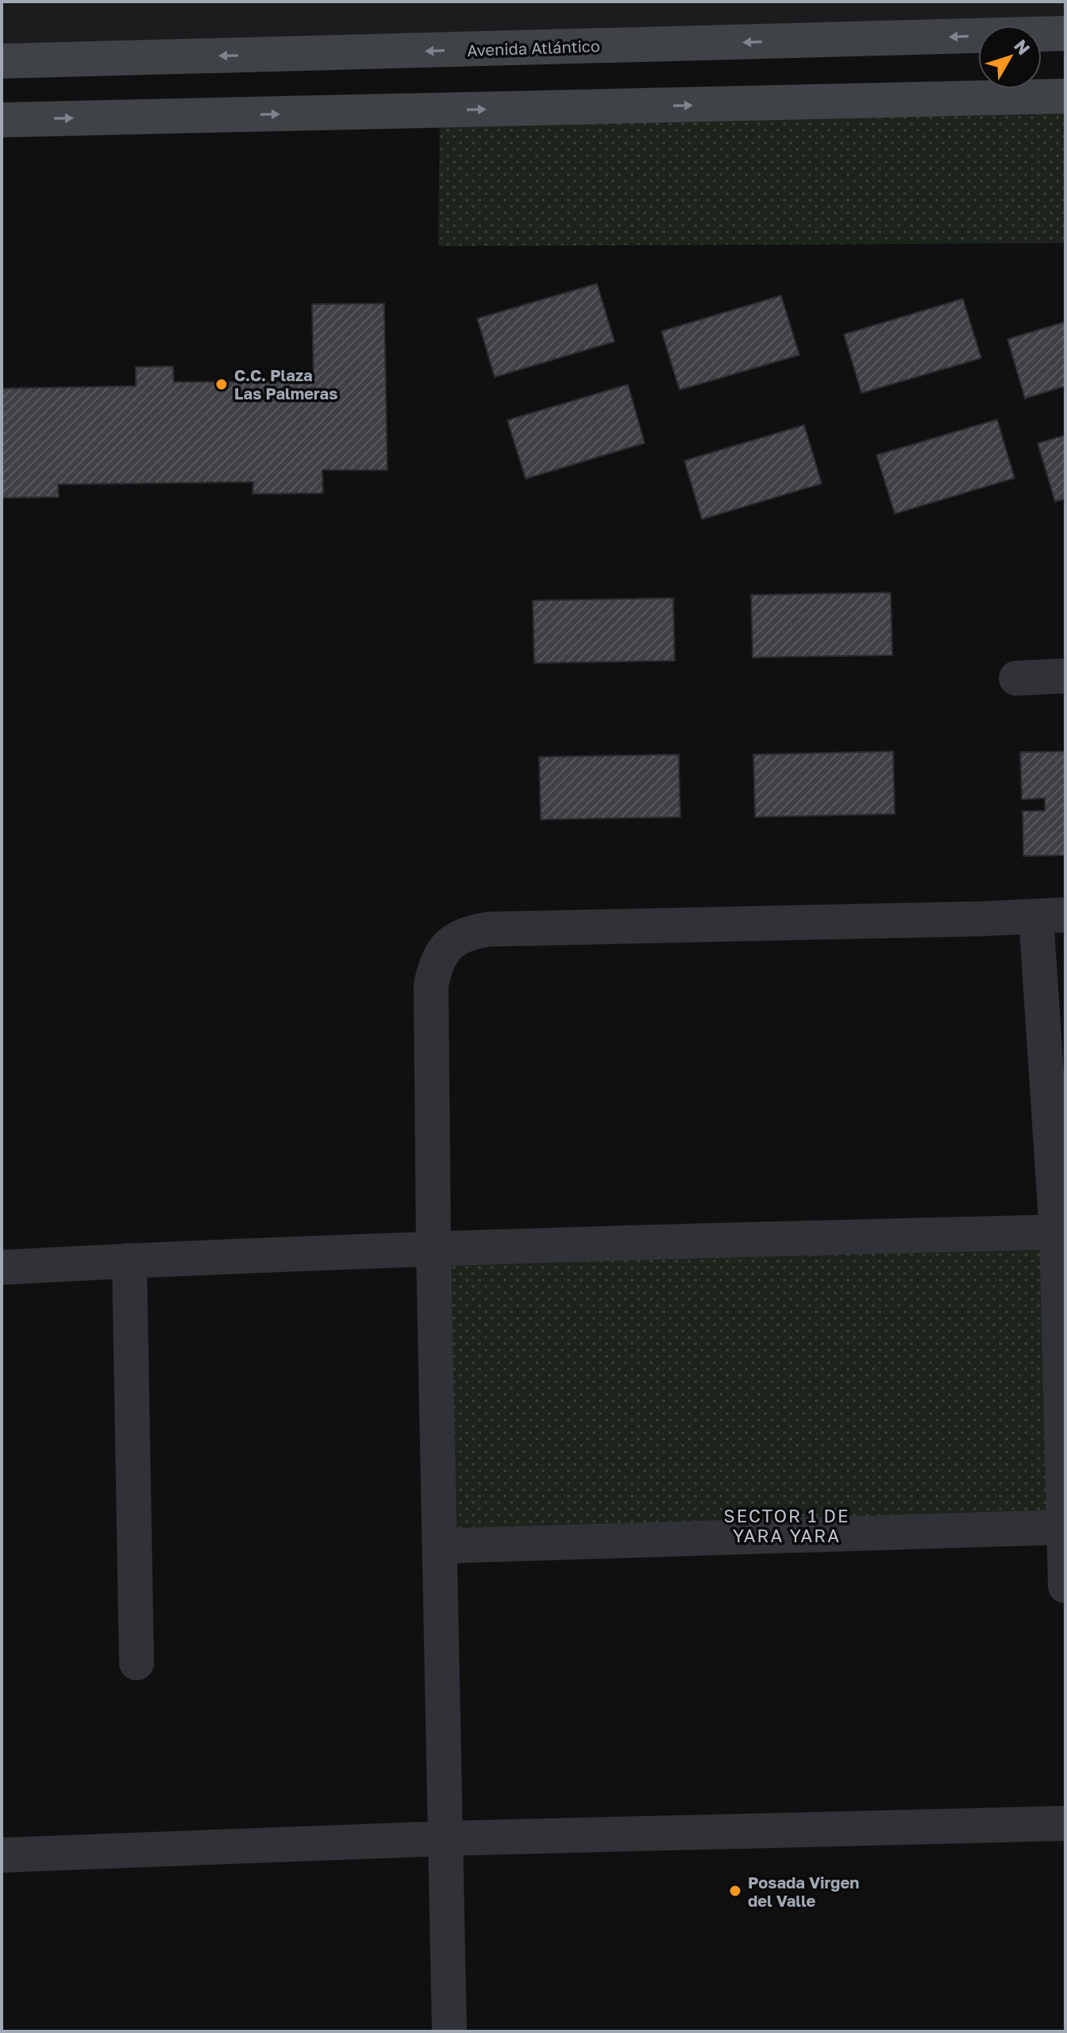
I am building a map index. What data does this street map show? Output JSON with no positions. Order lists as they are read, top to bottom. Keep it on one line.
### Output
{"streets":{"main road":["Avenida Atlántico"]},"districts":["SECTOR 1 DE YARA YARA"],"places":["C.C. Plaza Las Palmeras","Posada Virgen del Valle"],"north":"top right"}
